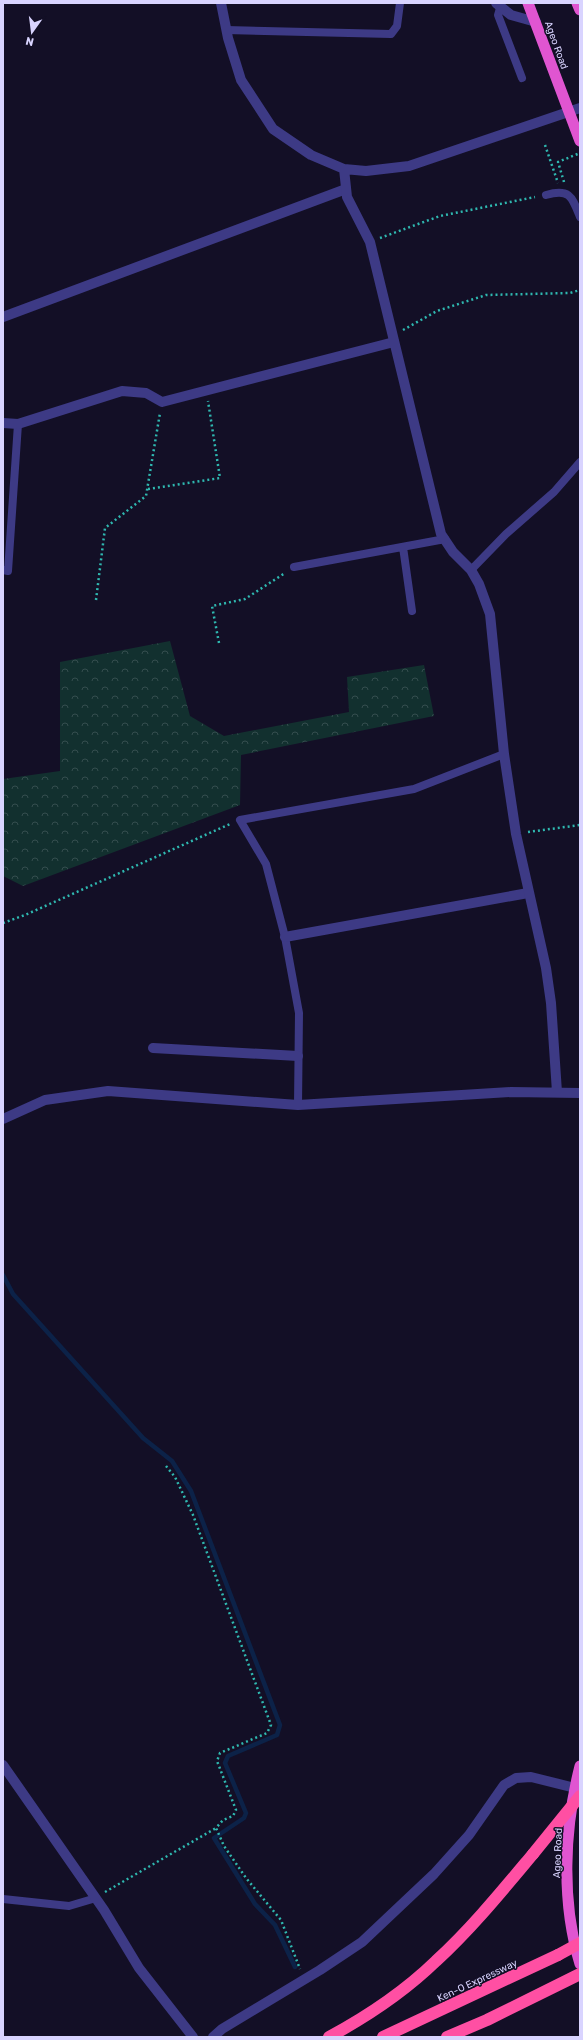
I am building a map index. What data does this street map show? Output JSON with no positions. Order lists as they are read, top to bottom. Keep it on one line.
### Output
{"streets":{"highway":["Ageo Road","Ken-O Expressway"]},"north":"bottom"}
